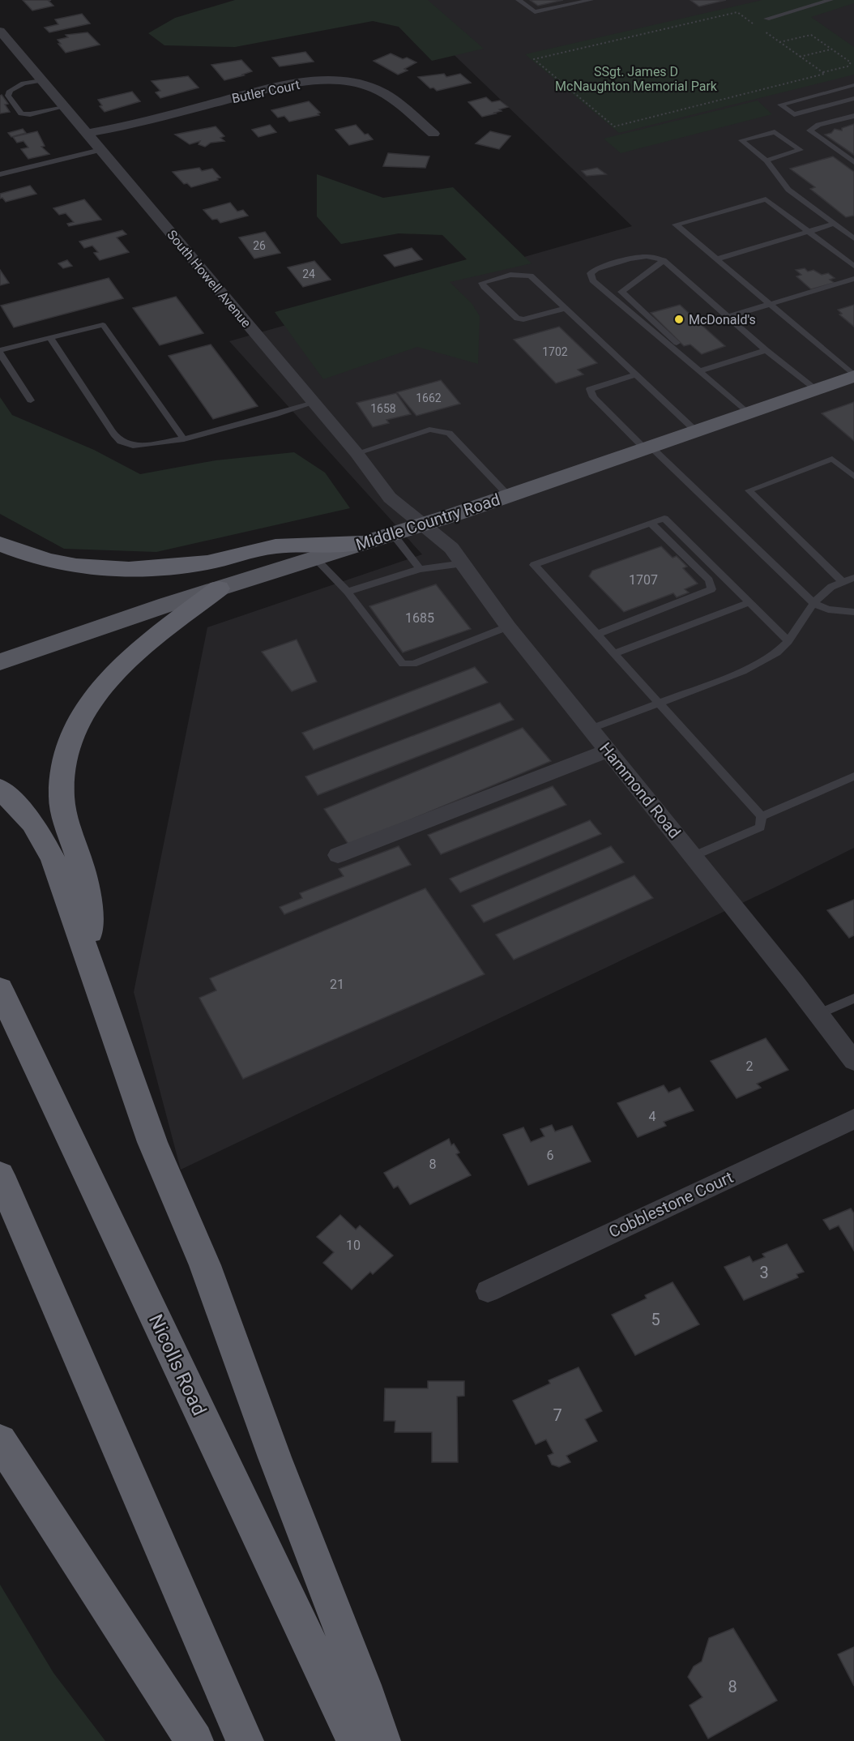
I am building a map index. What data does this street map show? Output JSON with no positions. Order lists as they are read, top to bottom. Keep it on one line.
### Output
{"streets":{"highway":["Nicolls Road"],"main road":["Middle Country Road"],"street":["Butler Court","South Howell Avenue","Hammond Road","Cobblestone Court"]},"crossings":[["Butler Court","South Howell Avenue"],["South Howell Avenue","Middle Country Road"],["South Howell Avenue","Hammond Road"],["Middle Country Road","Hammond Road"]],"parks":["SSgt. James D McNaughton Memorial Park"],"places":["McDonald's"],"house_numbers":["26","24","1702","1662","1658","1707","1685","21","2","4","6","8","10","3","5","7","8"]}
